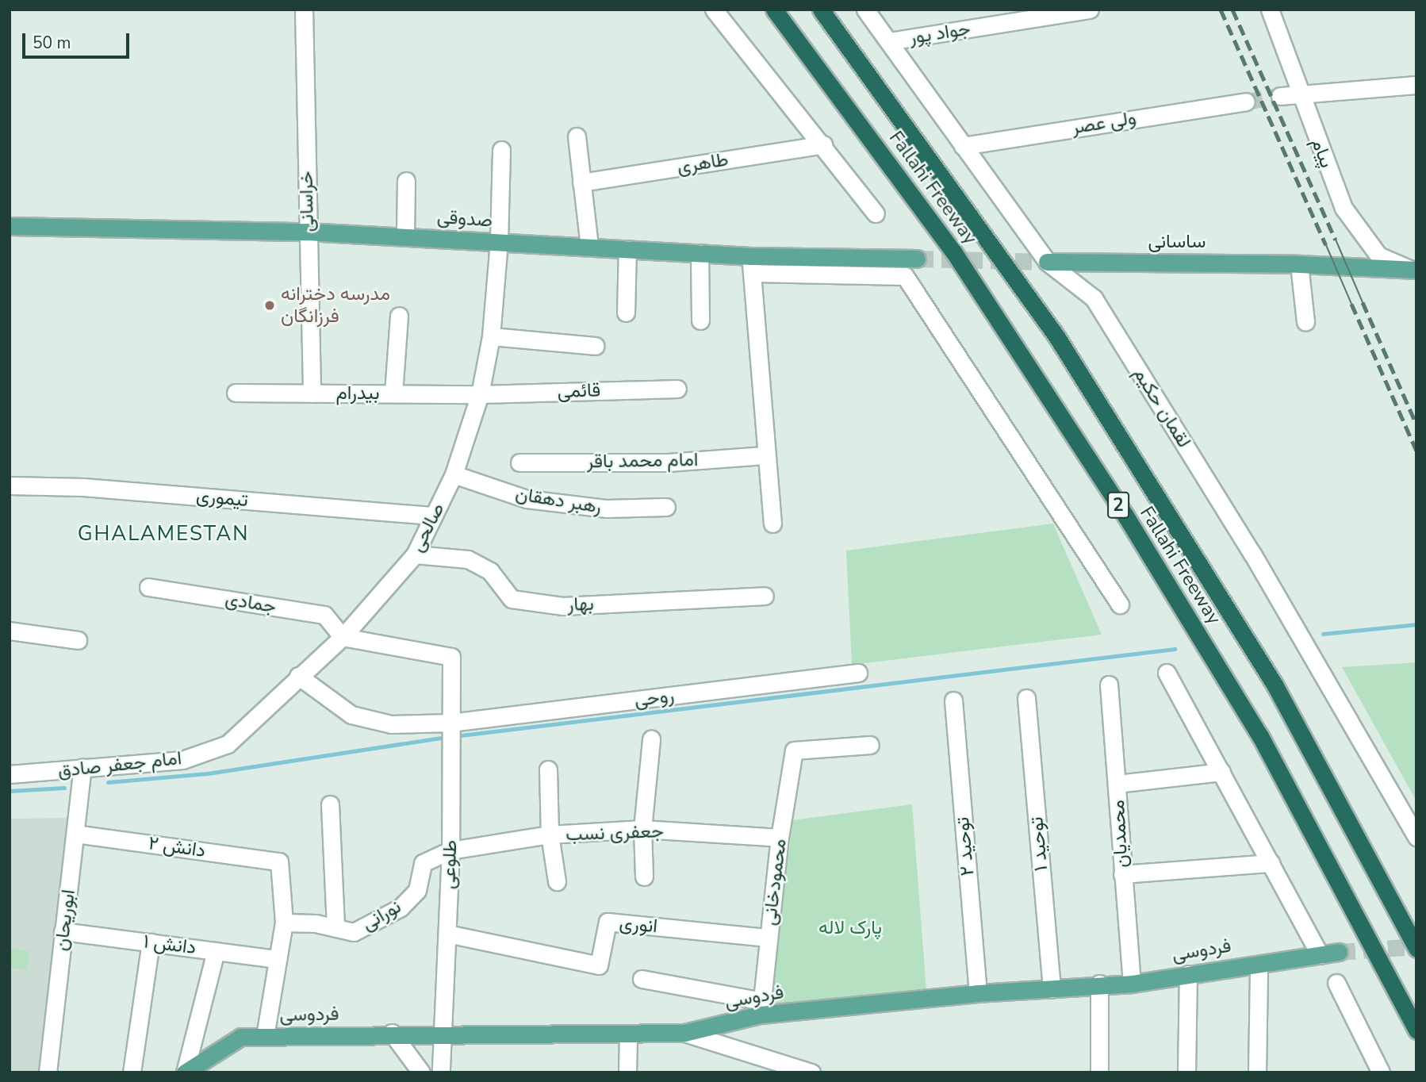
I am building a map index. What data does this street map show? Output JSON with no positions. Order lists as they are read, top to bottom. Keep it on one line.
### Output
{"streets":{"highway":["Fallahi Freeway","2"],"main road":["صدوقی","ساسانی","فردوسی"],"street":["جواد پور","ولی عصر","پیام","طاهری","خراسانی","قائمی","بیدرام","لقمان حکیم","امام محمد باقر","تیموری","رهبر دهقان","صالحی","جمادی","بهار","روحی","امام جعفر صادق","جعفری نسب","محمدیان","توحید ۱","توحید ۲","دانش ۲","طلوعی","محمودخانی","نورانی","ابوریحان","انوری","دانش ۱"]},"crossings":[["جواد پور","لقمان حکیم"],["ولی عصر","لقمان حکیم"],["پیام","ساسانی"],["خراسانی","صدوقی"],["خراسانی","بیدرام"],["صدوقی","صالحی"],["ساسانی","لقمان حکیم"],["قائمی","بیدرام"],["قائمی","صالحی"],["بیدرام","صالحی"],["تیموری","صالحی"],["رهبر دهقان","صالحی"],["صالحی","جمادی"],["صالحی","بهار"],["صالحی","روحی"],["صالحی","امام جعفر صادق"],["صالحی","طلوعی"],["جمادی","طلوعی"],["روحی","طلوعی"],["امام جعفر صادق","ابوریحان"],["جعفری نسب","طلوعی"],["جعفری نسب","محمودخانی"],["جعفری نسب","نورانی"],["محمدیان","فردوسی"],["توحید ۱","فردوسی"],["توحید ۲","فردوسی"],["دانش ۲","نورانی"],["دانش ۲","ابوریحان"],["طلوعی","نورانی"],["طلوعی","انوری"],["طلوعی","فردوسی"],["محمودخانی","انوری"],["محمودخانی","فردوسی"],["ابوریحان","دانش ۱"]],"districts":["GHALAMESTAN"],"parks":["پارک لاله"],"places":["مدرسه دخترانه فرزانگان"],"scale_bar":"50 m"}
